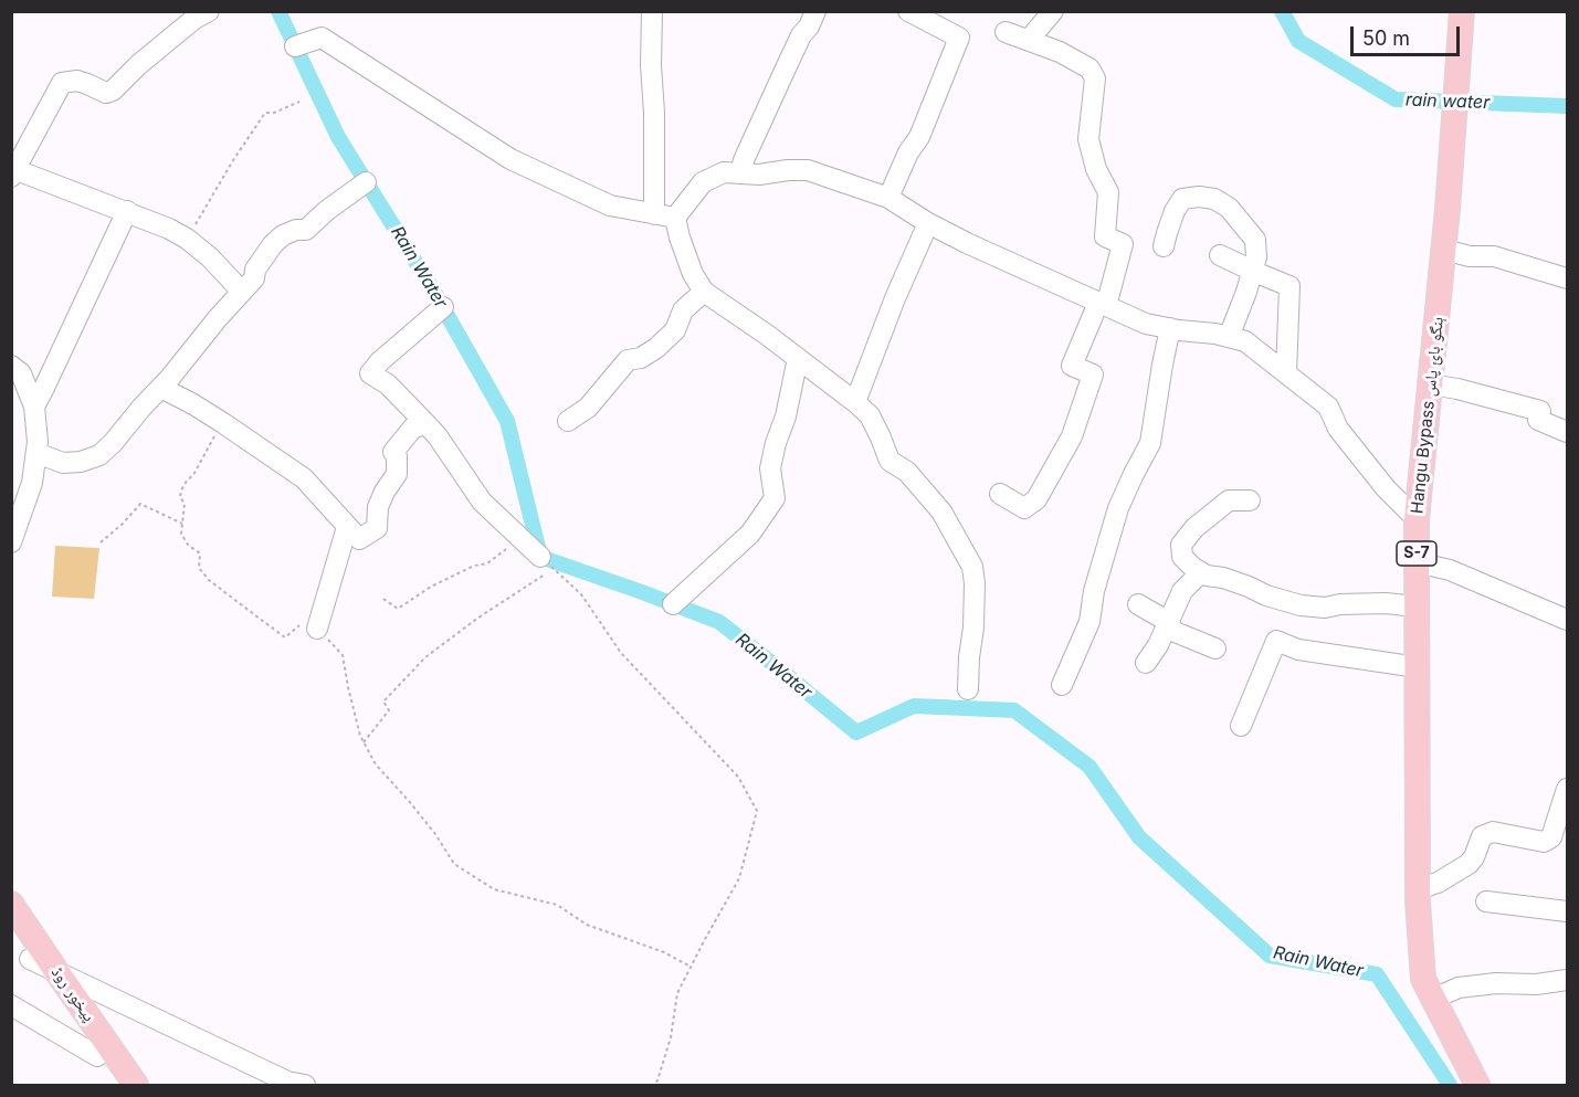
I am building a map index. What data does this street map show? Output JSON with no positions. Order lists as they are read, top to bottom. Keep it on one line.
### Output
{"streets":{"main road":["Hangu Bypass ہنگو بائ پاس","S-7","پیخور روڈ"]},"water":["rain water","Rain Water"],"scale_bar":"50 m"}
